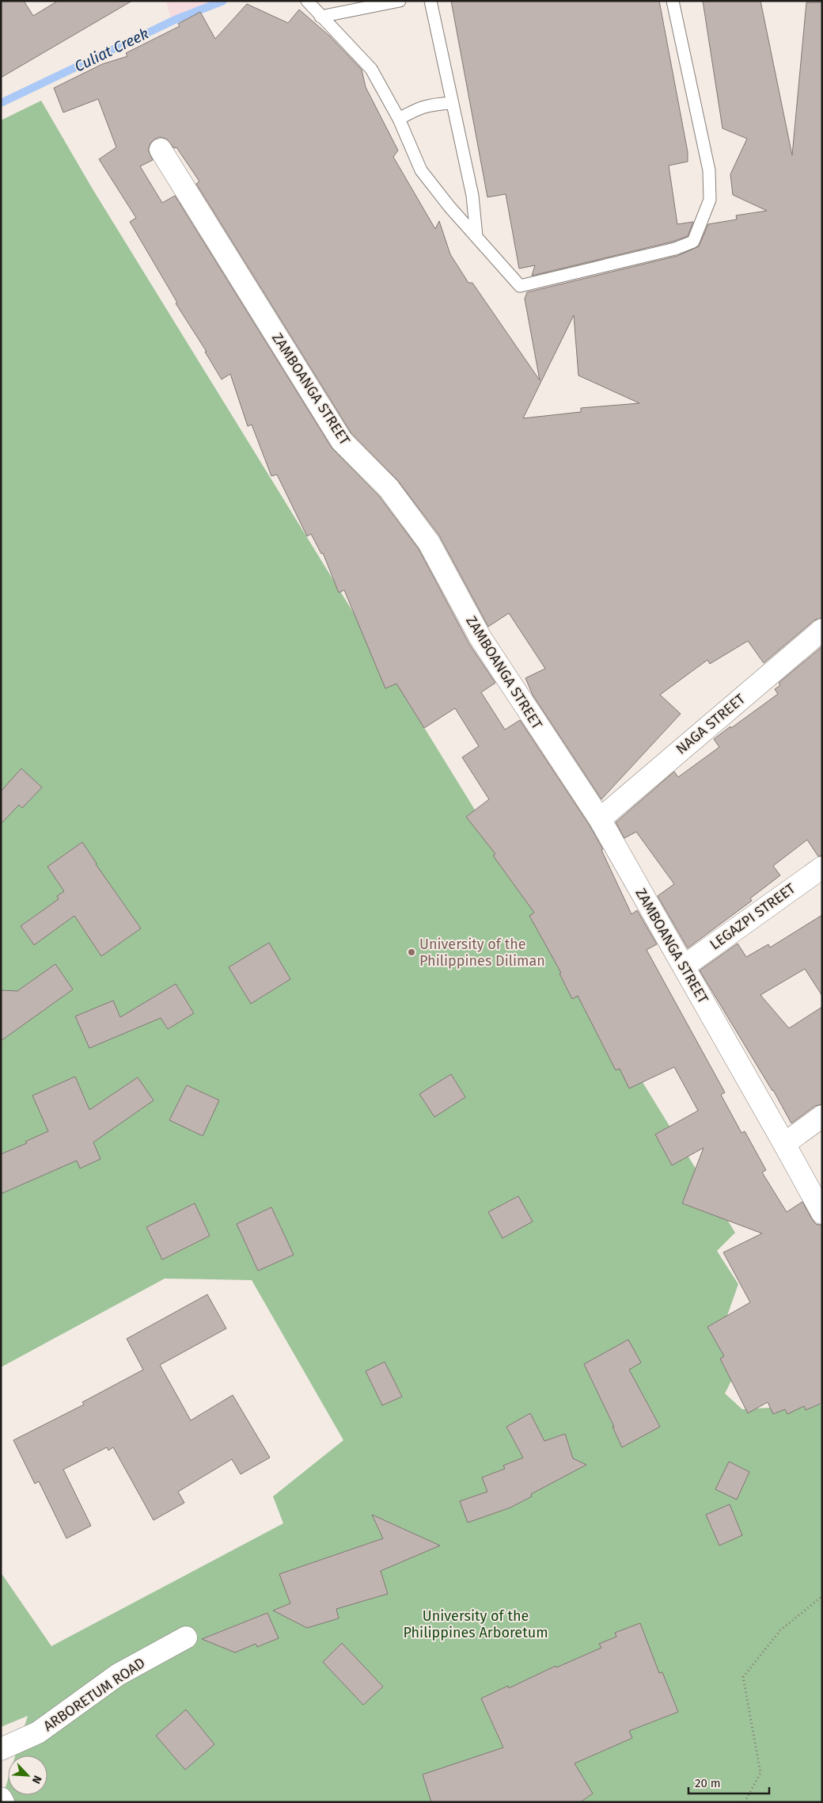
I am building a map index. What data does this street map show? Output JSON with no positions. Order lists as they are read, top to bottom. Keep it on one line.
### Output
{"streets":{"street":["ZAMBOANGA STREET","NAGA STREET","LEGAZPI STREET","ARBORETUM ROAD"]},"crossings":[["ZAMBOANGA STREET","NAGA STREET"],["ZAMBOANGA STREET","LEGAZPI STREET"]],"water":["Culiat Creek"],"parks":["University of the Philippines Arboretum"],"places":["University of the Philippines Diliman"],"scale_bar":"20 m","north":"bottom right"}
